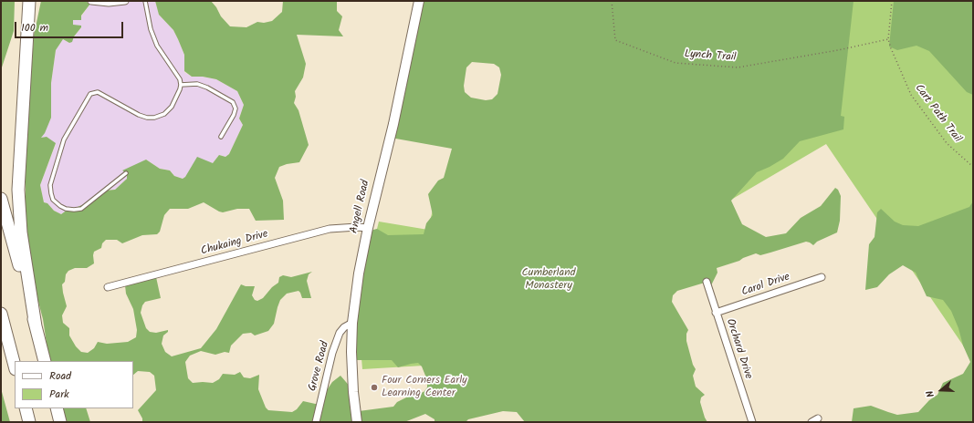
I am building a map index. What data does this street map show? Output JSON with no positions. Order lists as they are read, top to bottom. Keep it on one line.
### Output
{"streets":{"main road":["Angell Road"],"street":["Chukaing Drive","Carol Drive","Orchard Drive","Grove Road"],"path":["Lynch Trail","Cart Path Trail"]},"crossings":[["Lynch Trail","Cart Path Trail"],["Angell Road","Chukaing Drive"],["Angell Road","Grove Road"],["Carol Drive","Orchard Drive"]],"parks":["Cumberland Monastery"],"places":["Four Corners Early Learning Center"],"legend":["Road","Park"],"scale_bar":"100 m","north":"left"}
